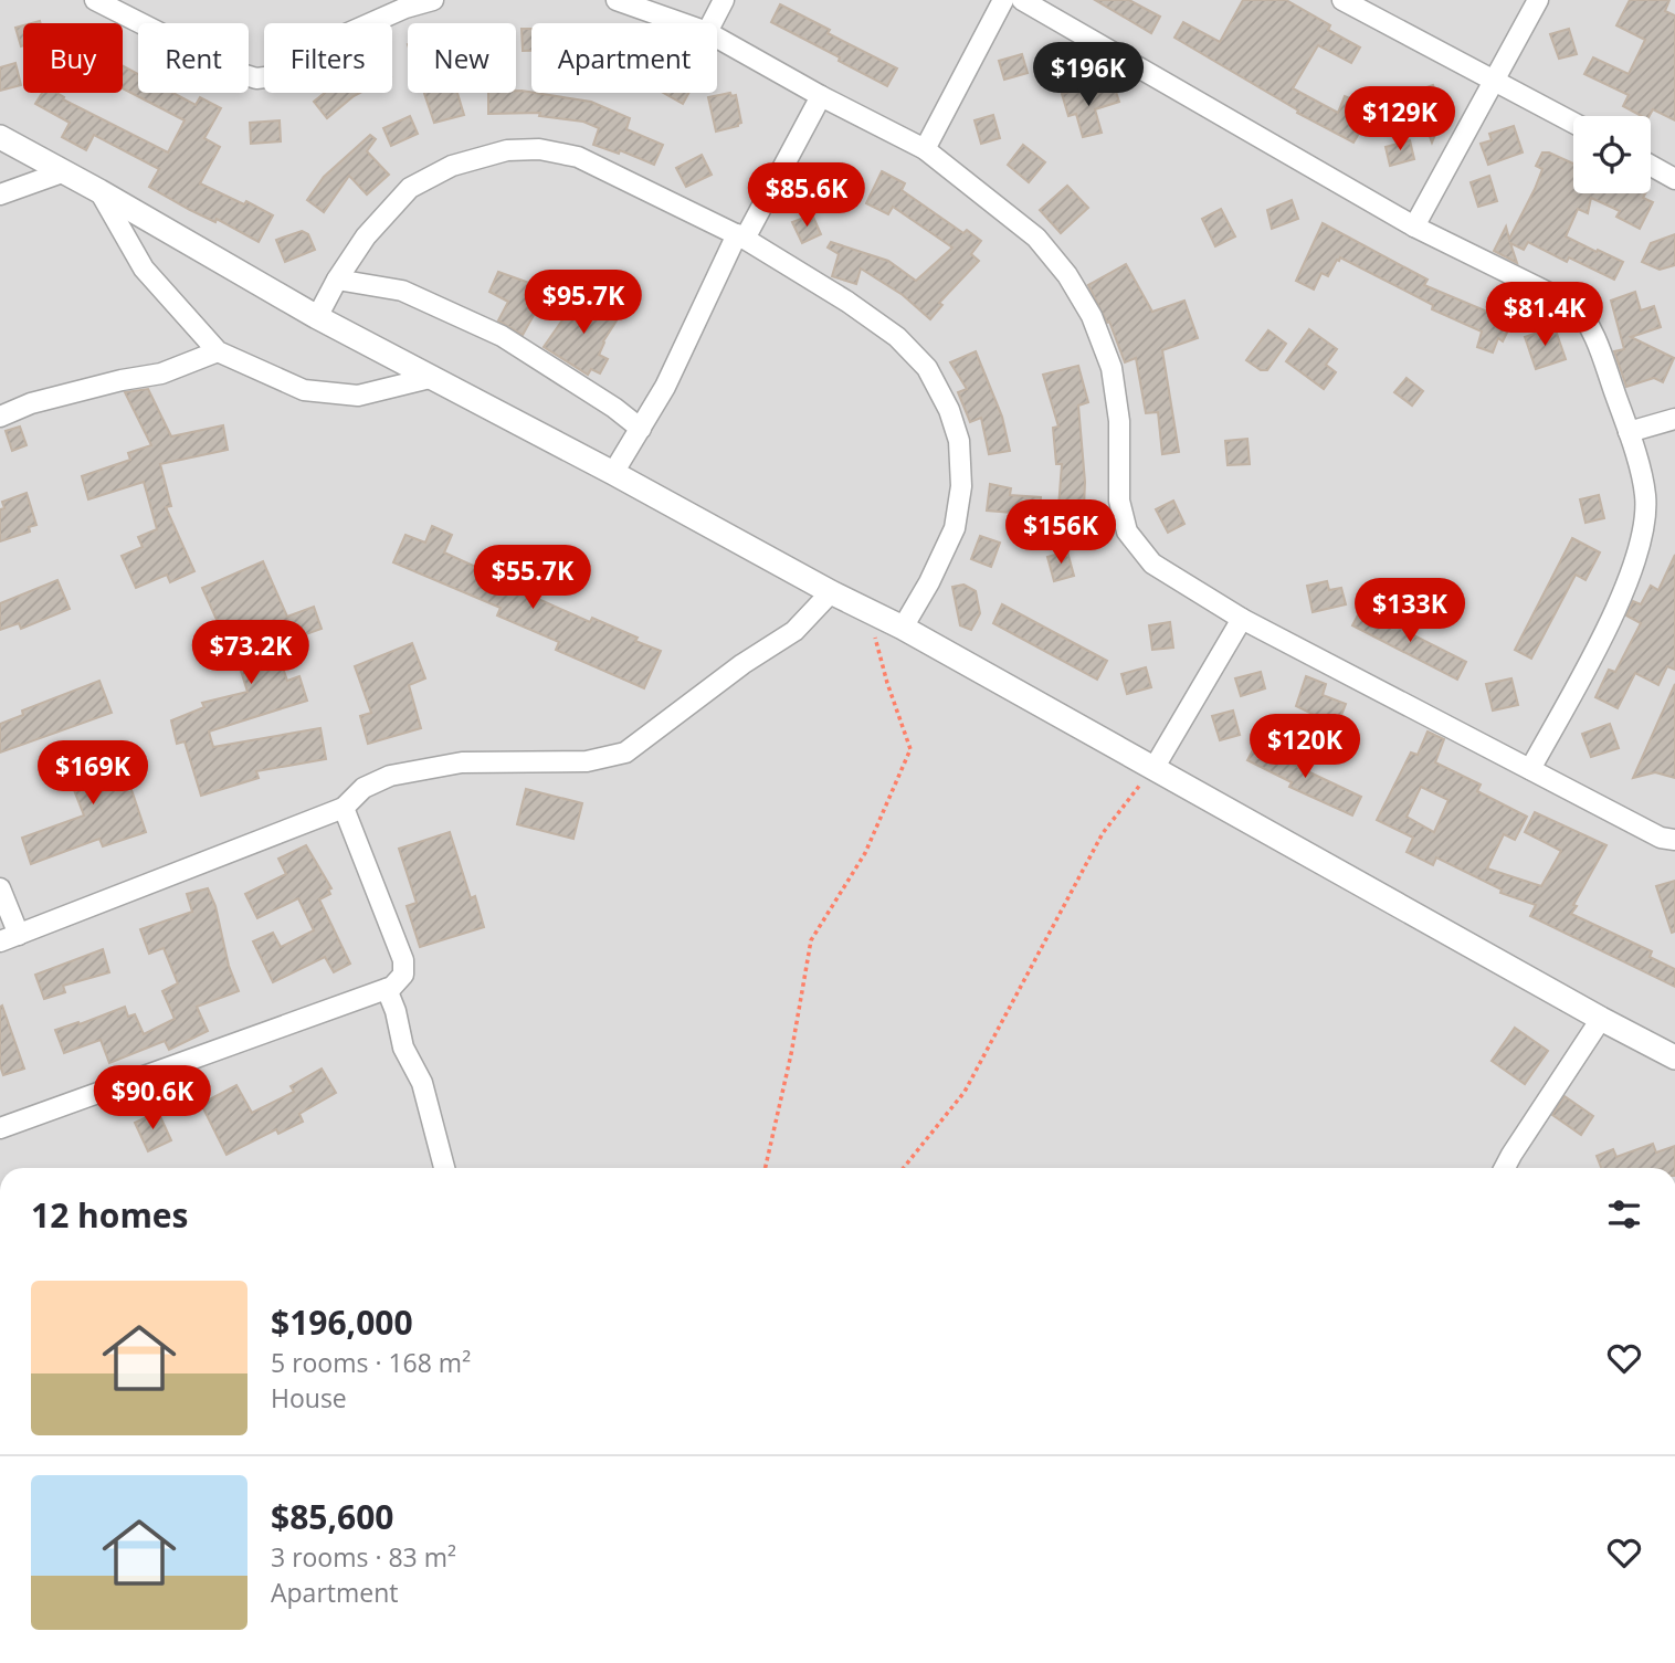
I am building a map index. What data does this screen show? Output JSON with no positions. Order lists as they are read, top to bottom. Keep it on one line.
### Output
{"page":{"chip":["Buy","Rent","Filters","New","Apartment"],"price":["$196K","$129K","$85.6K","$95.7K","$81.4K","$156K","$55.7K","$133K","$73.2K","$120K","$169K","$90.6K"],"heading":"12 homes","list":[{"name":"$196,000","note":"5 rooms · 168 m² · House"},{"name":"$85,600","note":"3 rooms · 83 m² · Apartment"}]}}
